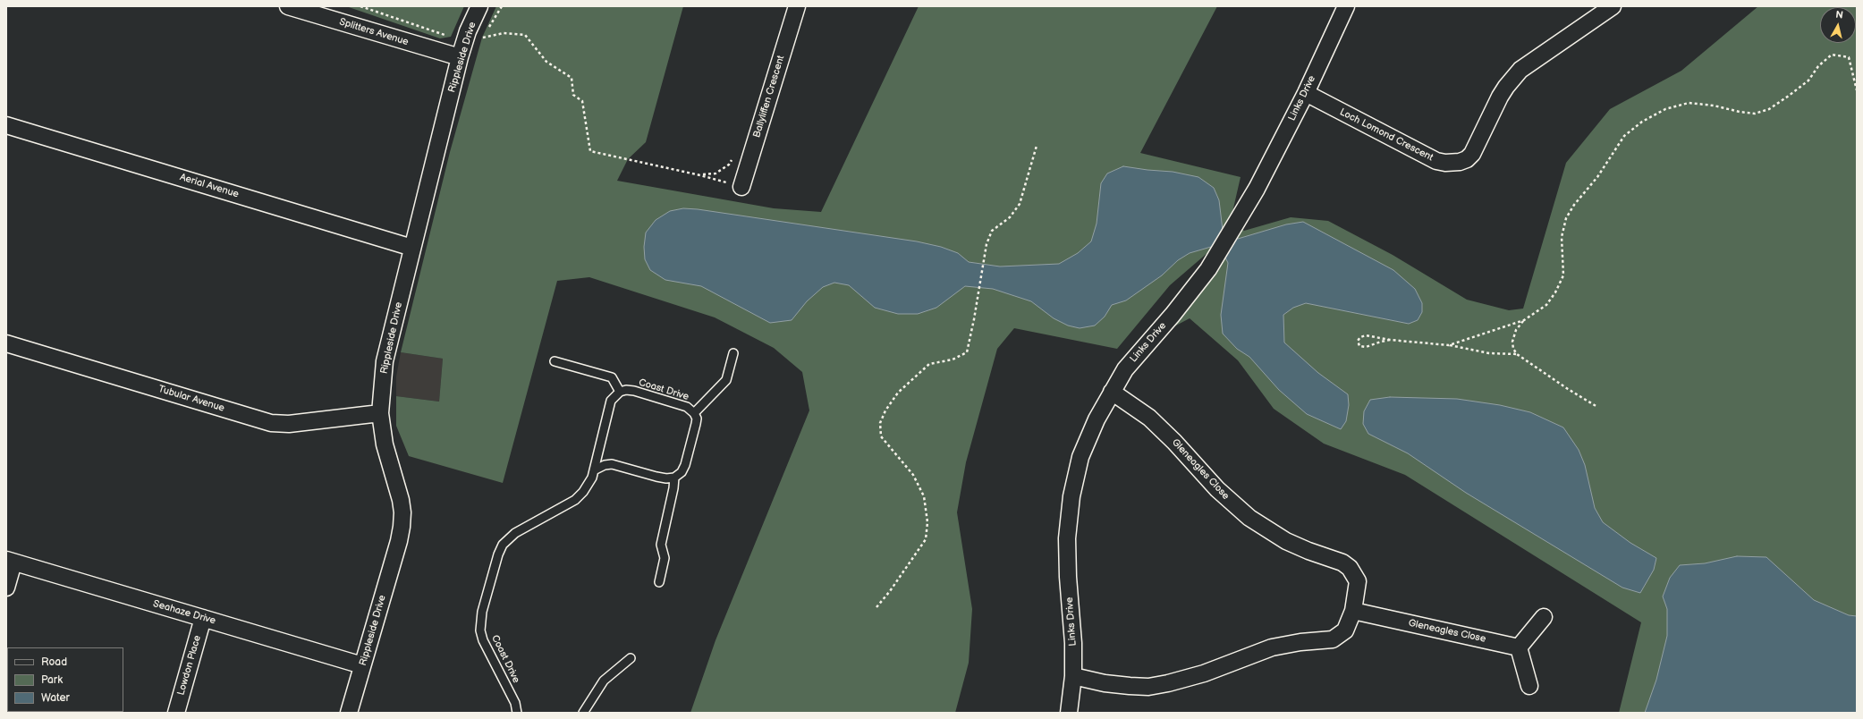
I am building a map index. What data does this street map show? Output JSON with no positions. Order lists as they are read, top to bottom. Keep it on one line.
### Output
{"streets":{"street":["Splitters Avenue","Rippleside Drive","Ballyliffen Crescent","Links Drive","Loch Lomond Crescent","Aerial Avenue","Tubular Avenue","Gleneagles Close","Seahaze Drive","Lowdon Place"],"lane":["Coast Drive"]},"crossings":[["Splitters Avenue","Rippleside Drive"],["Rippleside Drive","Aerial Avenue"],["Rippleside Drive","Tubular Avenue"],["Rippleside Drive","Seahaze Drive"],["Links Drive","Loch Lomond Crescent"],["Links Drive","Gleneagles Close"],["Seahaze Drive","Lowdon Place"]],"legend":["Road","Park","Water"],"north":"top"}
